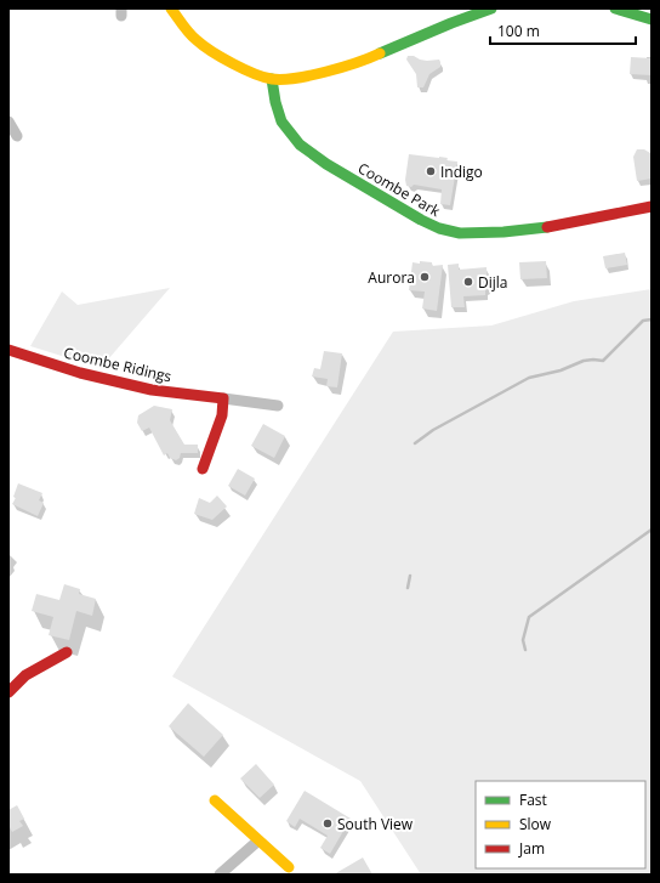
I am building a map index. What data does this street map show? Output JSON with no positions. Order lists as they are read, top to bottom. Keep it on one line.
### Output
{"streets":{"street":["Coombe Park","Coombe Ridings"]},"places":["Indigo","Aurora","Dijla","South View"],"legend":["Fast","Slow","Jam"],"scale_bar":"100 m"}
